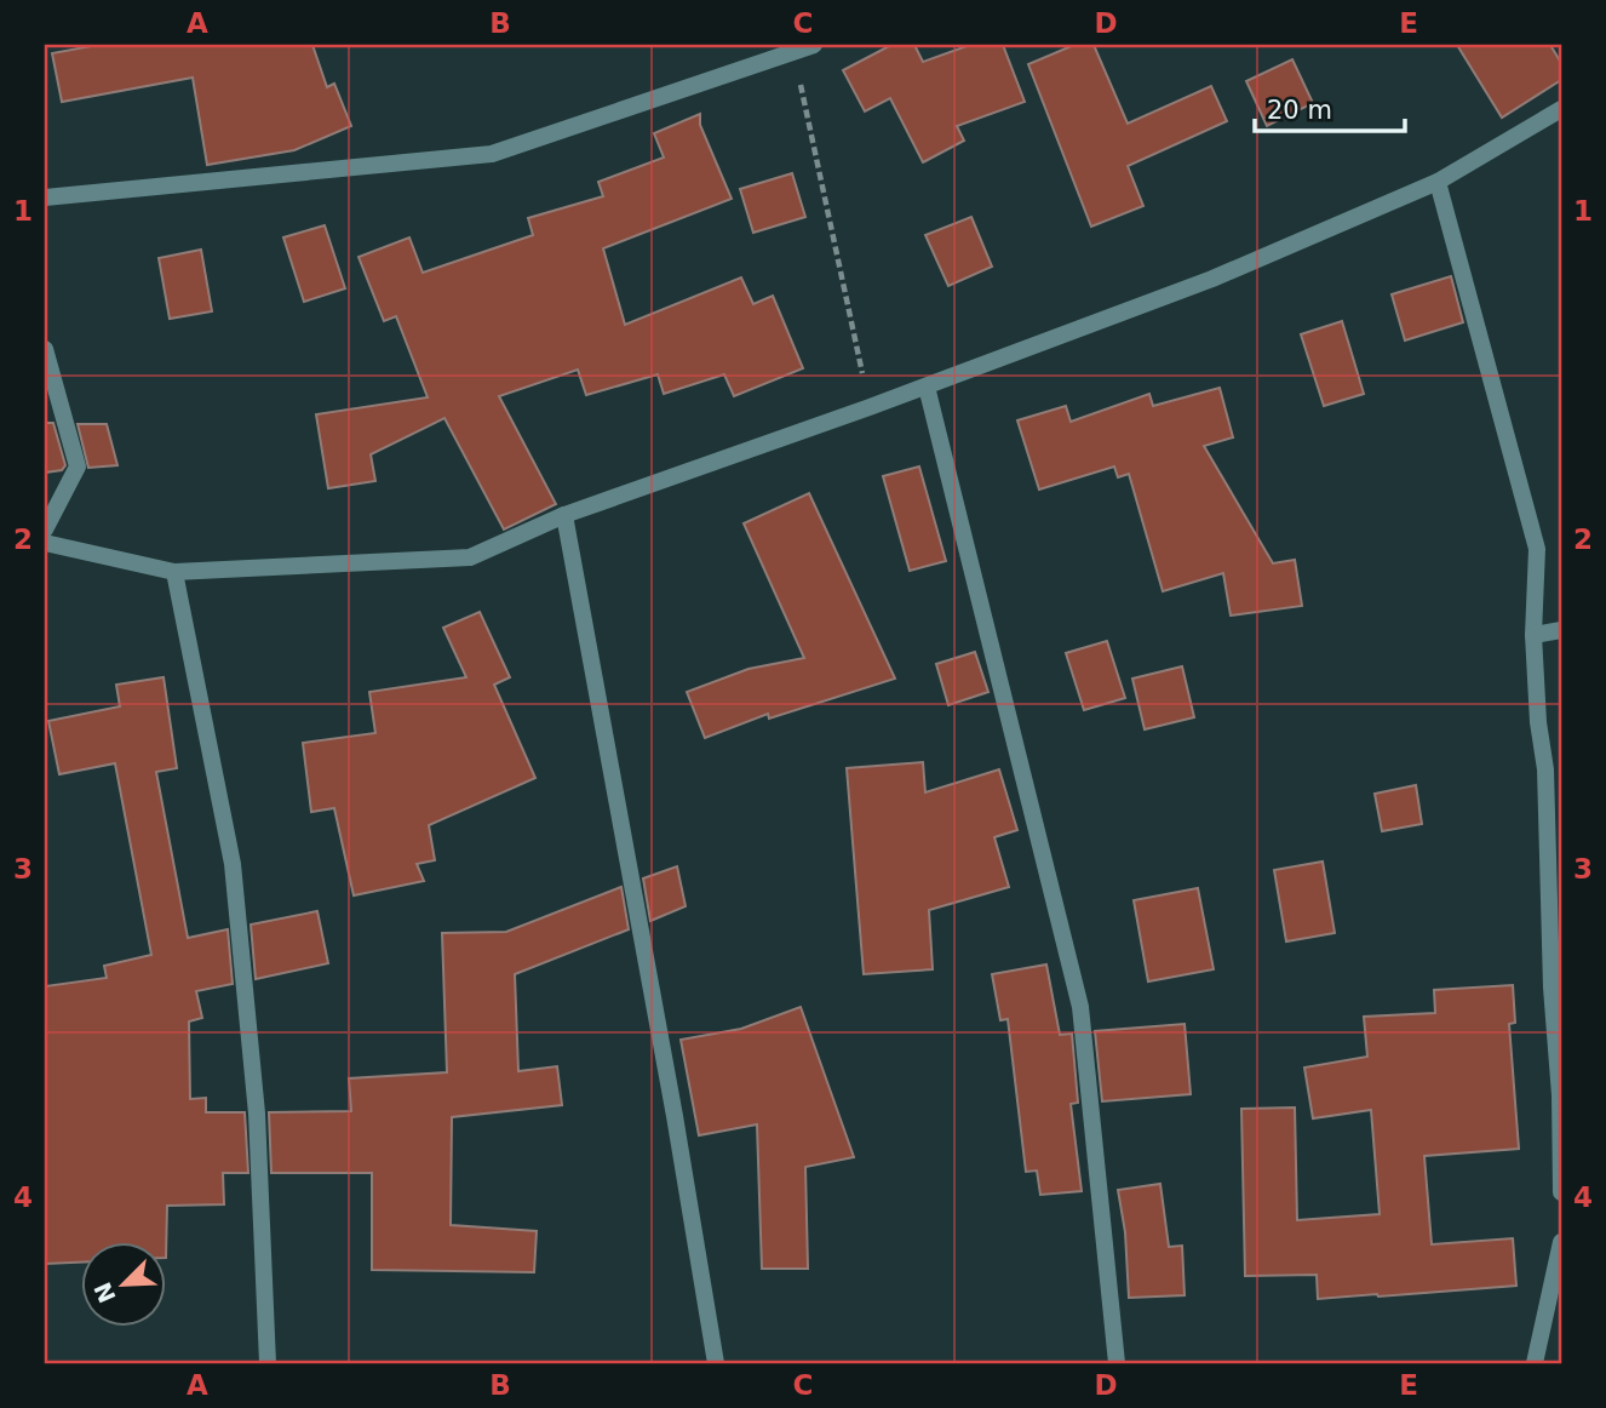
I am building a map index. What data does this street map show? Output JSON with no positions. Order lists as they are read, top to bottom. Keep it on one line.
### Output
{"scale_bar":"20 m","north":"bottom left","grid":{"columns":["A","B","C","D","E"],"rows":["1","2","3","4"]}}
